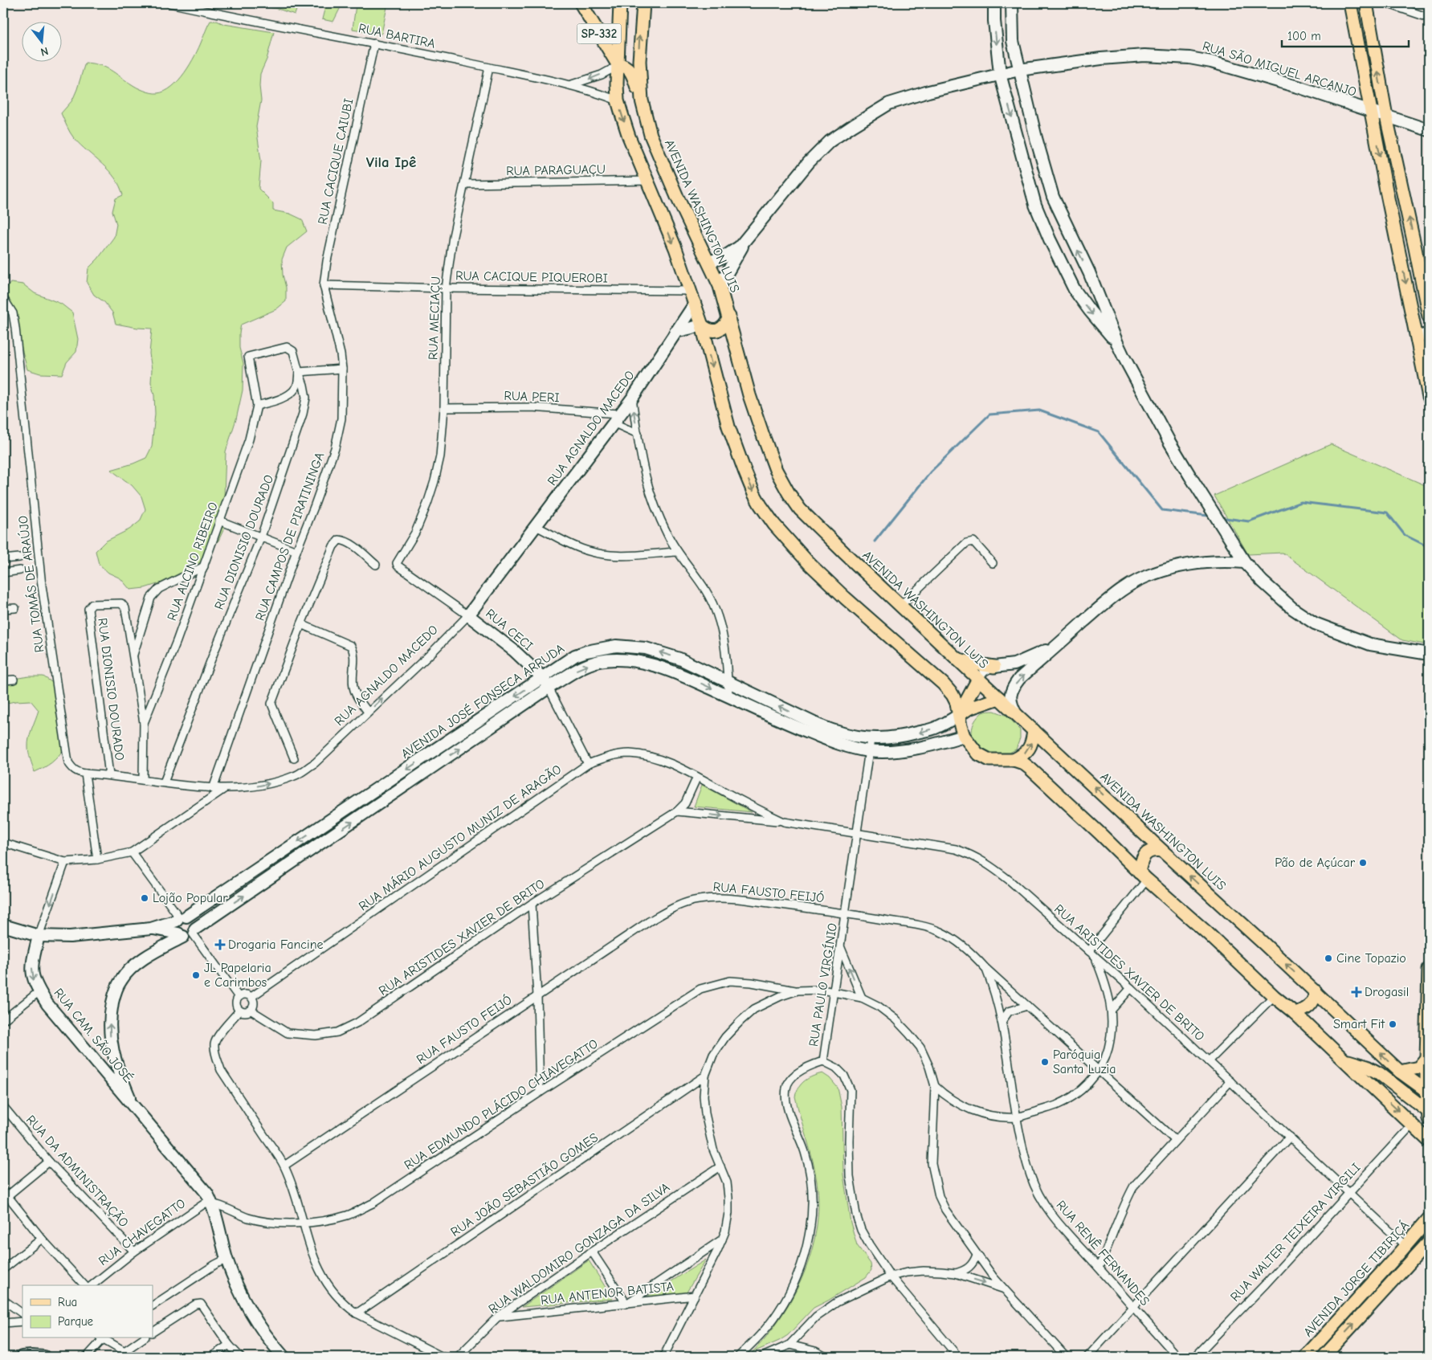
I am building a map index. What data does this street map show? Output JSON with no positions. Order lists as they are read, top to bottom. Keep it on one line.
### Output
{"streets":{"main road":["SP-332","AVENIDA WASHINGTON LUIS","AVENIDA JORGE TIBIRIÇÁ"],"street":["RUA BARTIRA","RUA SÃO MIGUEL ARCANJO","RUA CACIQUE CAIUBI","RUA PARAGUAÇU","RUA CACIQUE PIQUEROBI","RUA MECIAÇU","RUA PERI","RUA AGNALDO MACEDO","RUA CAMPOS DE PIRATININGA","RUA DIONISIO DOURADO","RUA ALCINO RIBEIRO","RUA TOMÁS DE ARAÚJO","RUA CECI","AVENIDA JOSÉ FONSECA ARRUDA","RUA MÁRIO AUGUSTO MUNIZ DE ARAGÃO","RUA FAUSTO FEIJÓ","RUA ARISTIDES XAVIER DE BRITO","RUA PAULO VIRGÍNIO","RUA CAM. SÃO JOSÉ","RUA EDMUNDO PLÁCIDO CHIAVEGATTO","RUA DA ADMINISTRAÇÃO","RUA JOÃO SEBASTIÃO GOMES","RUA CHAVEGATTO","RUA WALTER TEIXEIRA VIRGILI","RUA WALDOMIRO GONZAGA DA SILVA","RUA RENÊ FERNANDES","RUA ANTENOR BATISTA"]},"crossings":[["RUA BARTIRA","RUA CACIQUE CAIUBI"],["RUA BARTIRA","RUA MECIAÇU"],["RUA SÃO MIGUEL ARCANJO","AVENIDA WASHINGTON LUIS"],["RUA CACIQUE CAIUBI","RUA CACIQUE PIQUEROBI"],["RUA CACIQUE CAIUBI","RUA CAMPOS DE PIRATININGA"],["RUA PARAGUAÇU","RUA MECIAÇU"],["AVENIDA WASHINGTON LUIS","AVENIDA JOSÉ FONSECA ARRUDA"],["RUA CACIQUE PIQUEROBI","RUA MECIAÇU"],["RUA CACIQUE PIQUEROBI","RUA CAMPOS DE PIRATININGA"],["RUA MECIAÇU","RUA PERI"],["RUA MECIAÇU","RUA CECI"],["RUA PERI","RUA AGNALDO MACEDO"],["RUA AGNALDO MACEDO","RUA CECI"],["RUA DIONISIO DOURADO","RUA ALCINO RIBEIRO"],["RUA CECI","AVENIDA JOSÉ FONSECA ARRUDA"],["RUA CECI","RUA MÁRIO AUGUSTO MUNIZ DE ARAGÃO"],["AVENIDA JOSÉ FONSECA ARRUDA","RUA PAULO VIRGÍNIO"],["AVENIDA JOSÉ FONSECA ARRUDA","RUA CAM. SÃO JOSÉ"],["RUA MÁRIO AUGUSTO MUNIZ DE ARAGÃO","RUA ARISTIDES XAVIER DE BRITO"],["RUA FAUSTO FEIJÓ","RUA PAULO VIRGÍNIO"],["RUA FAUSTO FEIJÓ","RUA RENÊ FERNANDES"],["RUA ARISTIDES XAVIER DE BRITO","RUA PAULO VIRGÍNIO"],["RUA ARISTIDES XAVIER DE BRITO","RUA WALTER TEIXEIRA VIRGILI"],["RUA ARISTIDES XAVIER DE BRITO","AVENIDA JORGE TIBIRIÇÁ"],["RUA CAM. SÃO JOSÉ","RUA EDMUNDO PLÁCIDO CHIAVEGATTO"],["RUA CAM. SÃO JOSÉ","RUA CHAVEGATTO"],["RUA EDMUNDO PLÁCIDO CHIAVEGATTO","RUA CHAVEGATTO"],["RUA DA ADMINISTRAÇÃO","RUA CHAVEGATTO"],["RUA WALDOMIRO GONZAGA DA SILVA","RUA ANTENOR BATISTA"]],"one_way":["RUA AGNALDO MACEDO"],"districts":["Vila Ipê"],"places":{"other":["Pão de Açúcar","Lojão Popular","Cine Topazio","JL Papelaria e Carimbos","Smart Fit","Paróquia Santa Luzia"],"health":["Drogaria Fancine","Drogasil"]},"legend":["Rua","Parque"],"scale_bar":"100 m","north":"bottom"}
